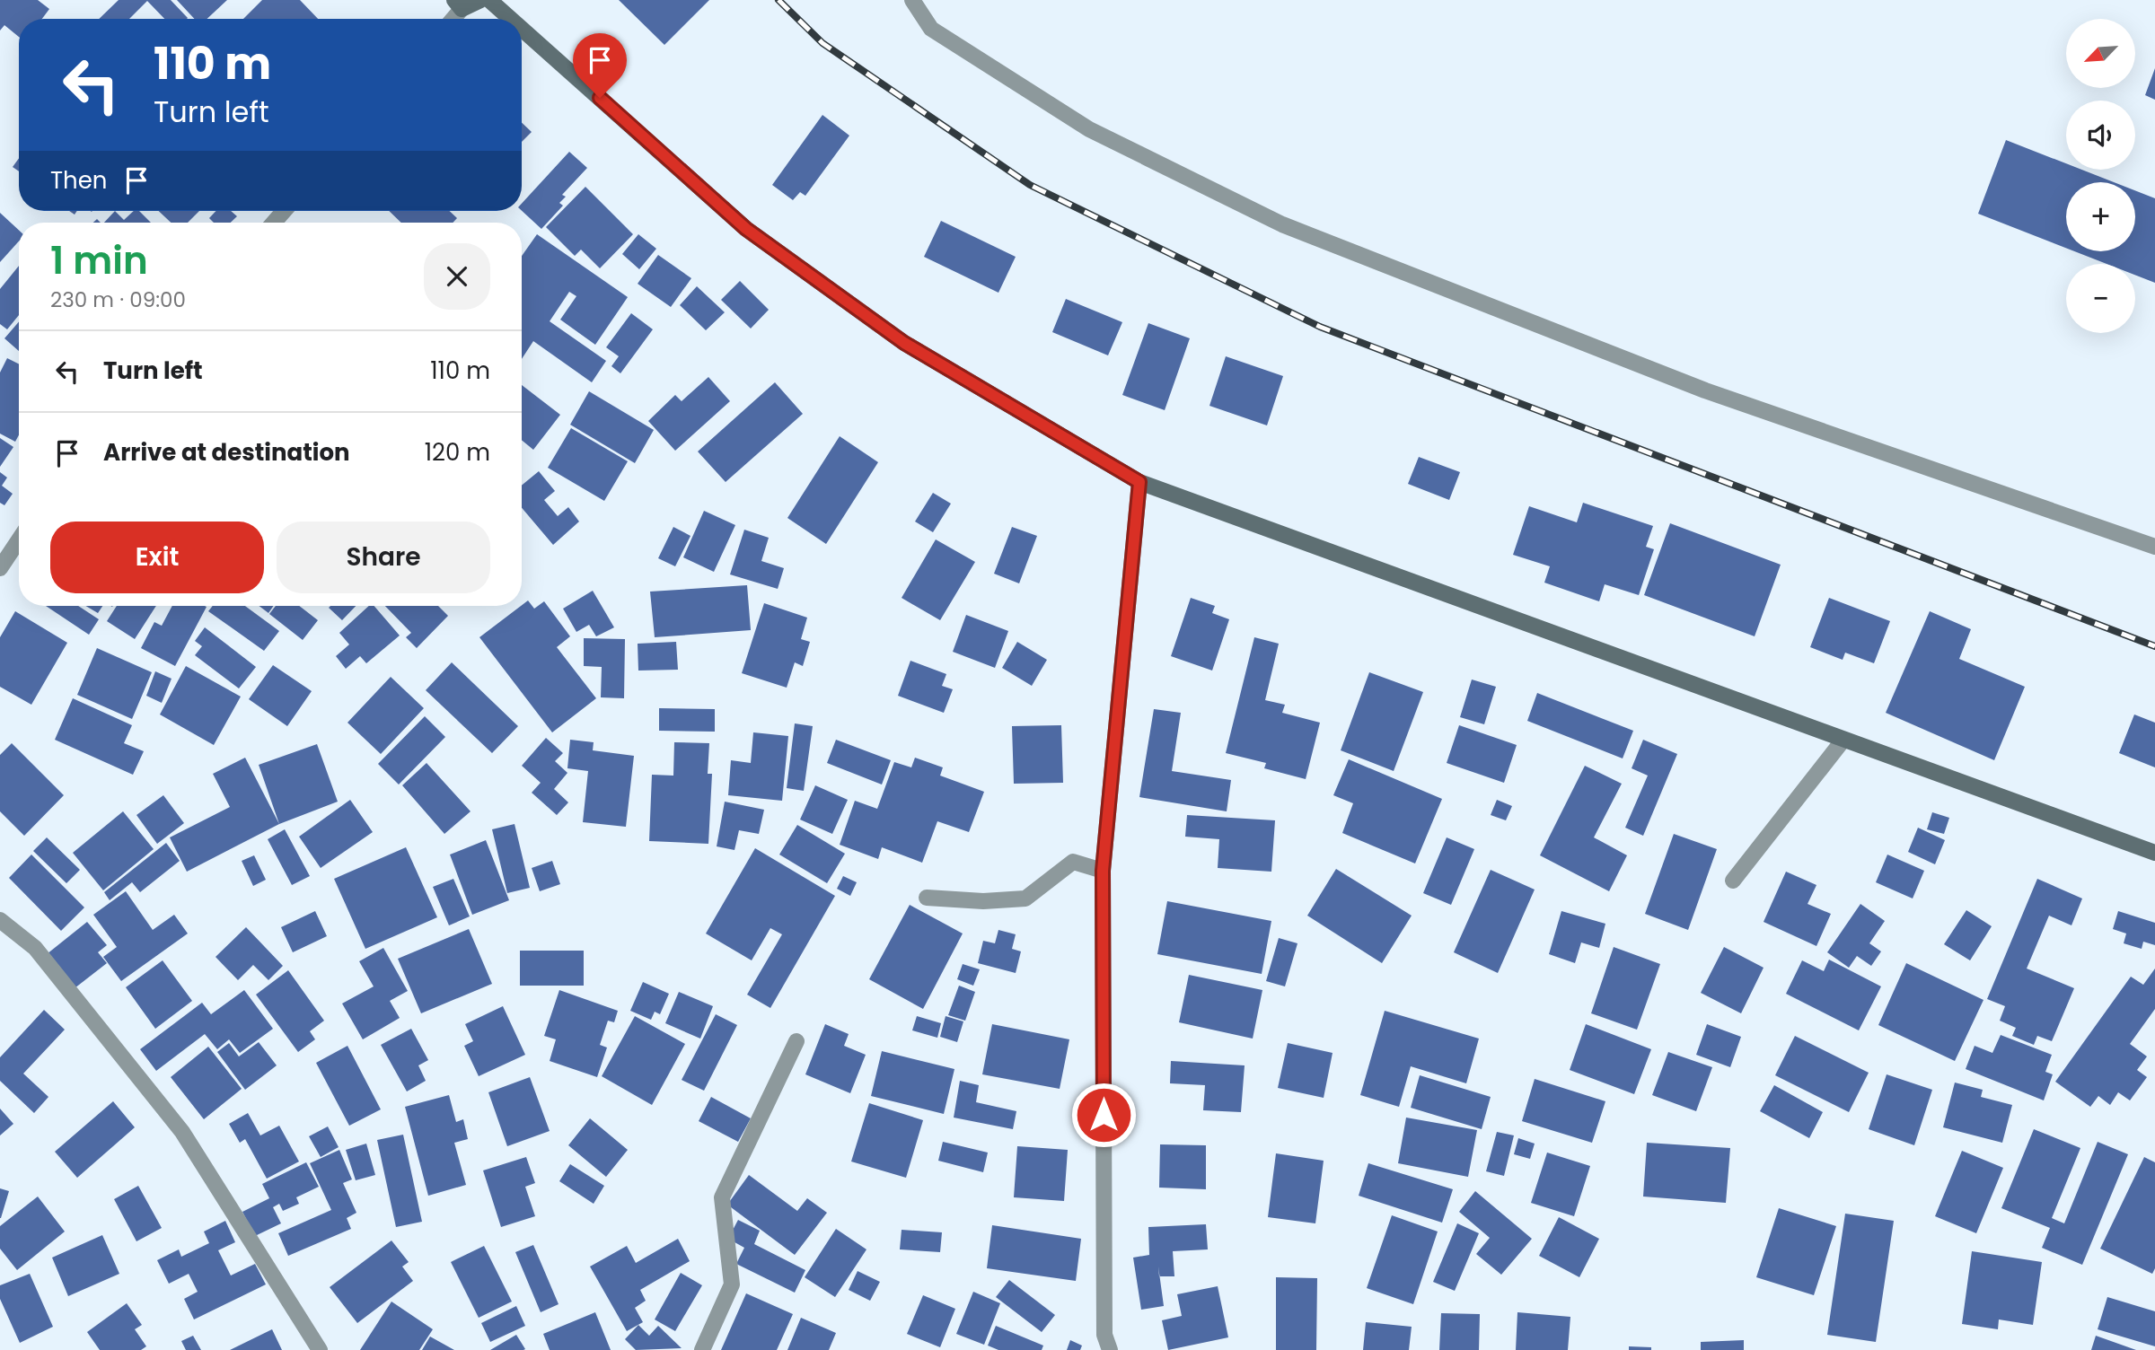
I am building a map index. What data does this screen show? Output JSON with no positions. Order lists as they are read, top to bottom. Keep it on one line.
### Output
{"north":"bottom left","page":{"map_buttons":["+","−"],"turn":["110 m","Turn left"],"then":"Then","heading":["1 min","230 m · 09:00"],"list":[{"name":"Turn left","value":"110 m"},{"name":"Arrive at destination","value":"120 m"}],"buttons":["Exit","Share"]}}
